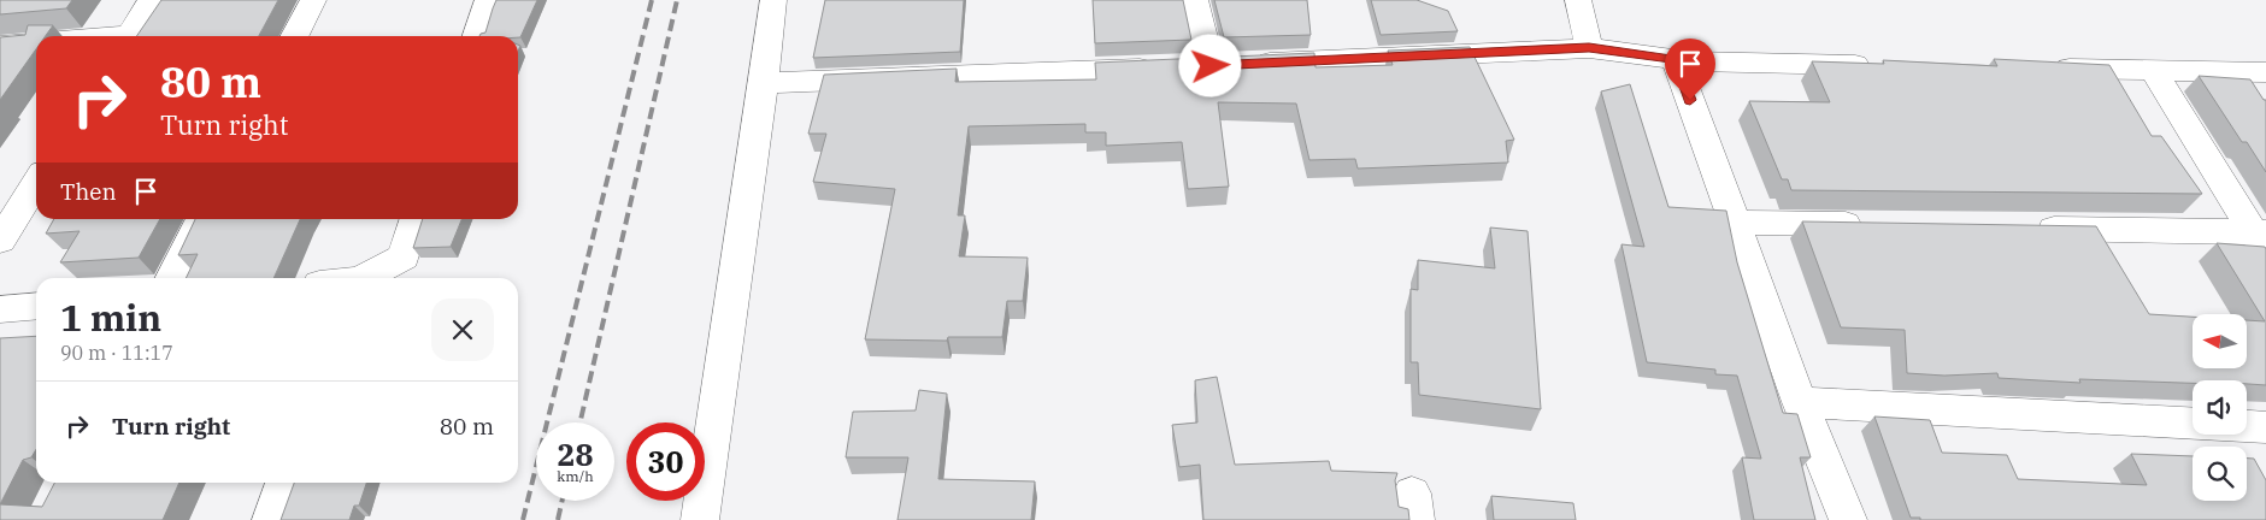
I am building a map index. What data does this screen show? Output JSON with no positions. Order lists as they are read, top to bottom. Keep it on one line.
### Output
{"north":"left","page":{"turn":["80 m","Turn right"],"then":"Then","heading":["1 min","90 m · 11:17"],"list":[{"name":"Turn right","value":"80 m"}],"speed":"28 km/h","limit":"30"}}
